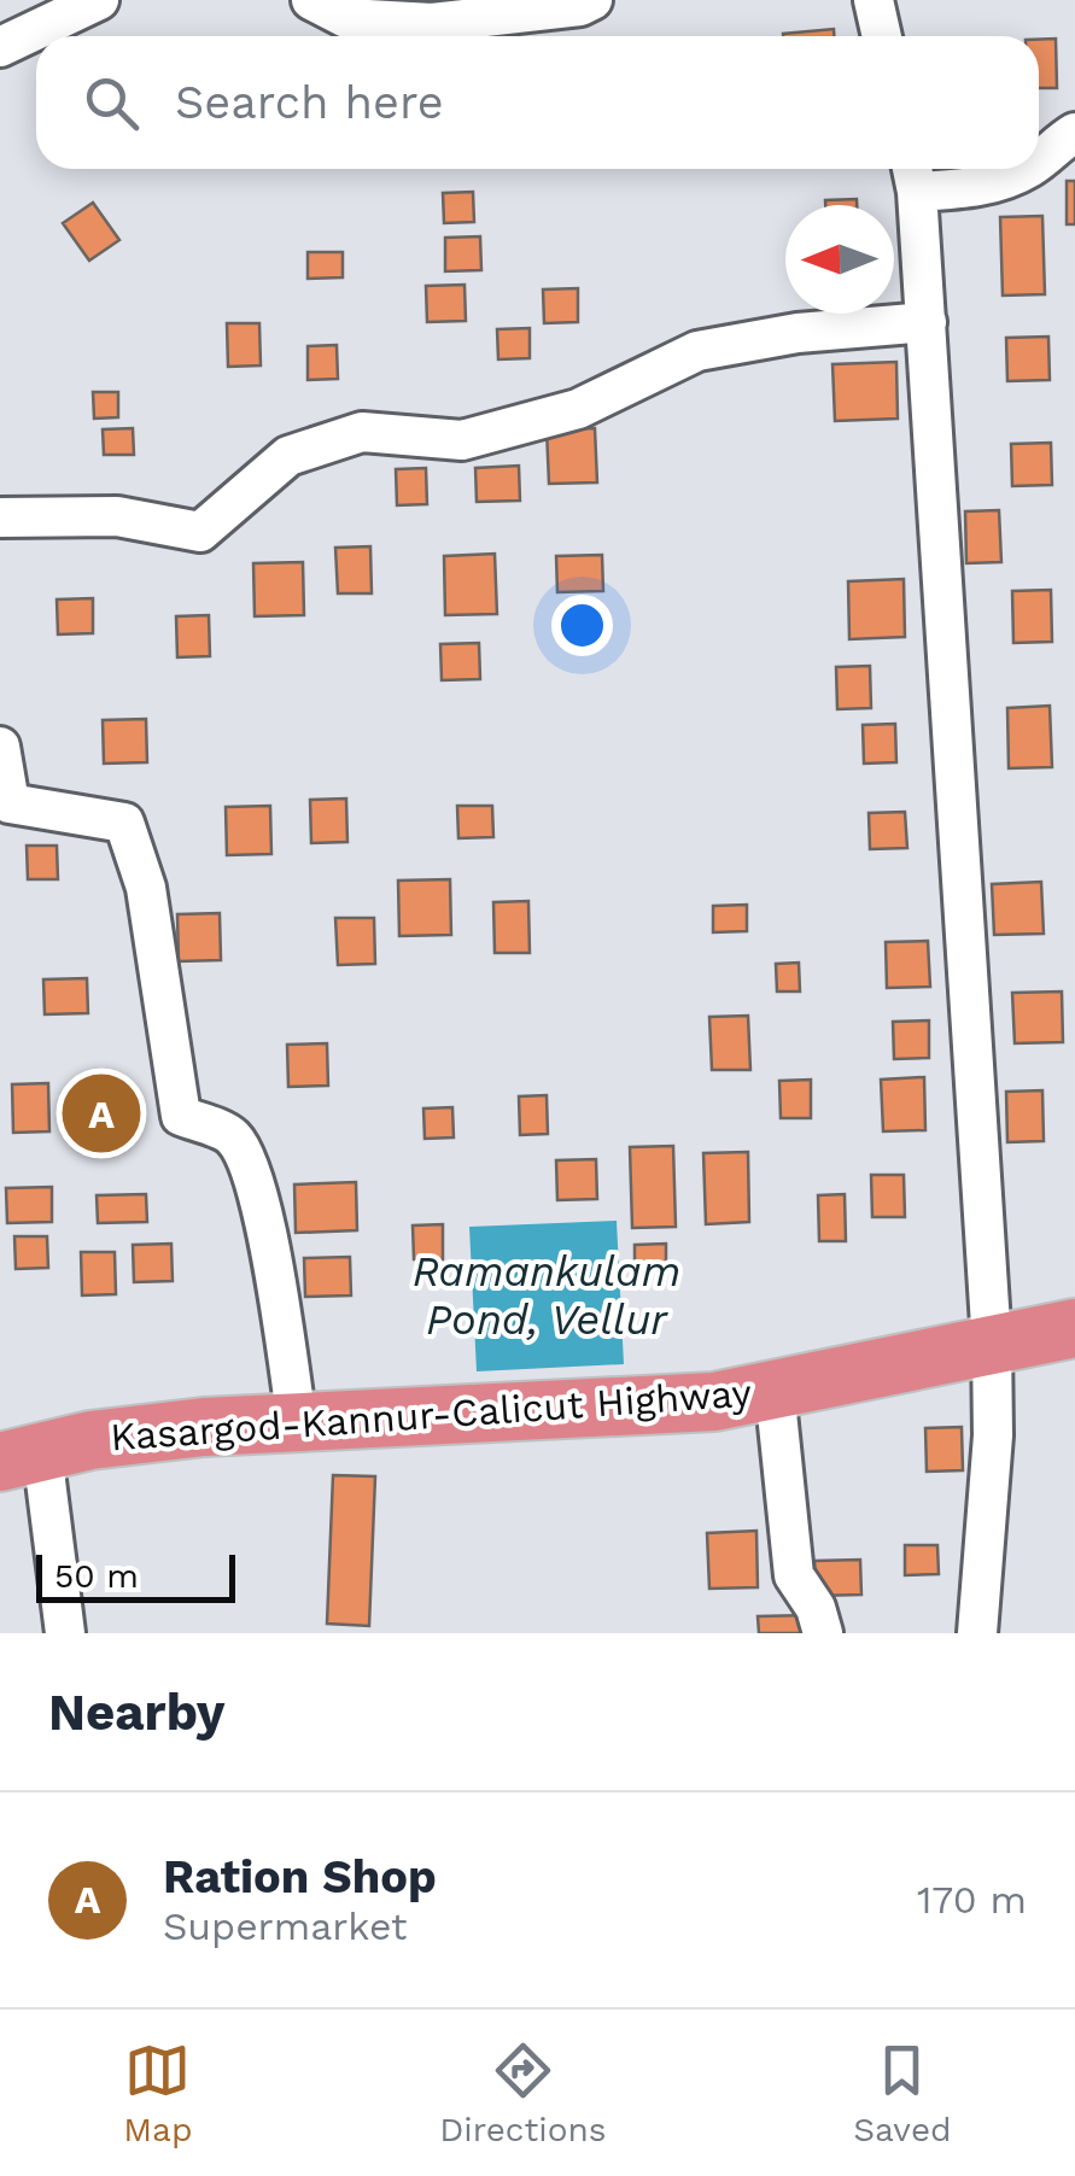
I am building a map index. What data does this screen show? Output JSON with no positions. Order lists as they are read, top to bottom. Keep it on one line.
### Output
{"streets":{"highway":["Kasargod-Kannur-Calicut Highway"]},"water":["Ramankulam Pond, Vellur"],"scale_bar":"50 m","north":"left","page":{"search":"Search here","pins":"A","scale":"50 m","heading":"Nearby","list":[{"mark":"A","name":"Ration Shop","note":"Supermarket","value":"170 m"}],"nav":["Map","Directions","Saved"]}}
